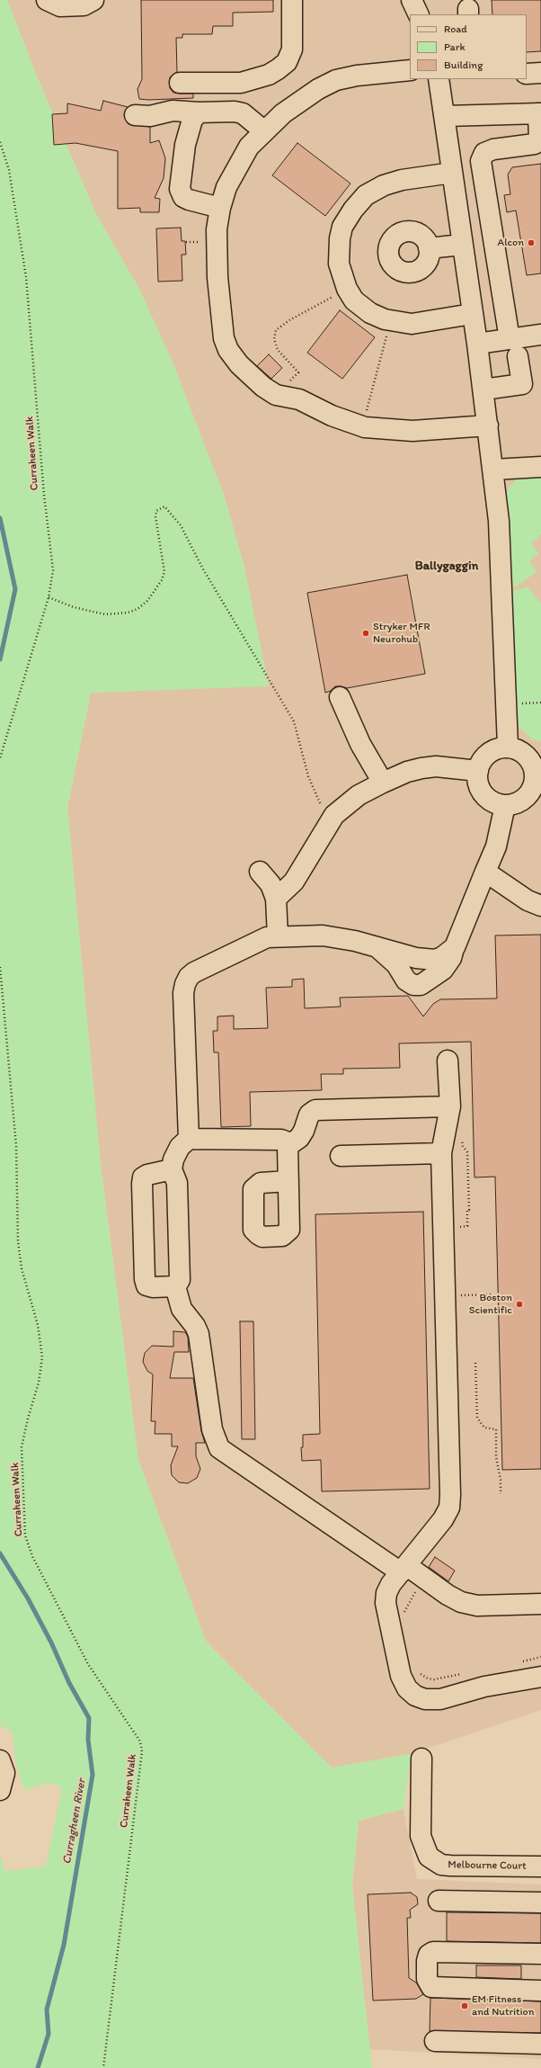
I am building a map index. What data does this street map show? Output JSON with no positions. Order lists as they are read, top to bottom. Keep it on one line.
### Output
{"streets":{"street":["Melbourne Court"],"path":["Curraheen Walk"]},"districts":["Ballygaggin"],"water":["Curragheen River"],"places":["Alcon","Stryker MFR Neurohub","Boston Scientific","EM Fitness and Nutrition"],"legend":["Road","Park","Building"]}
